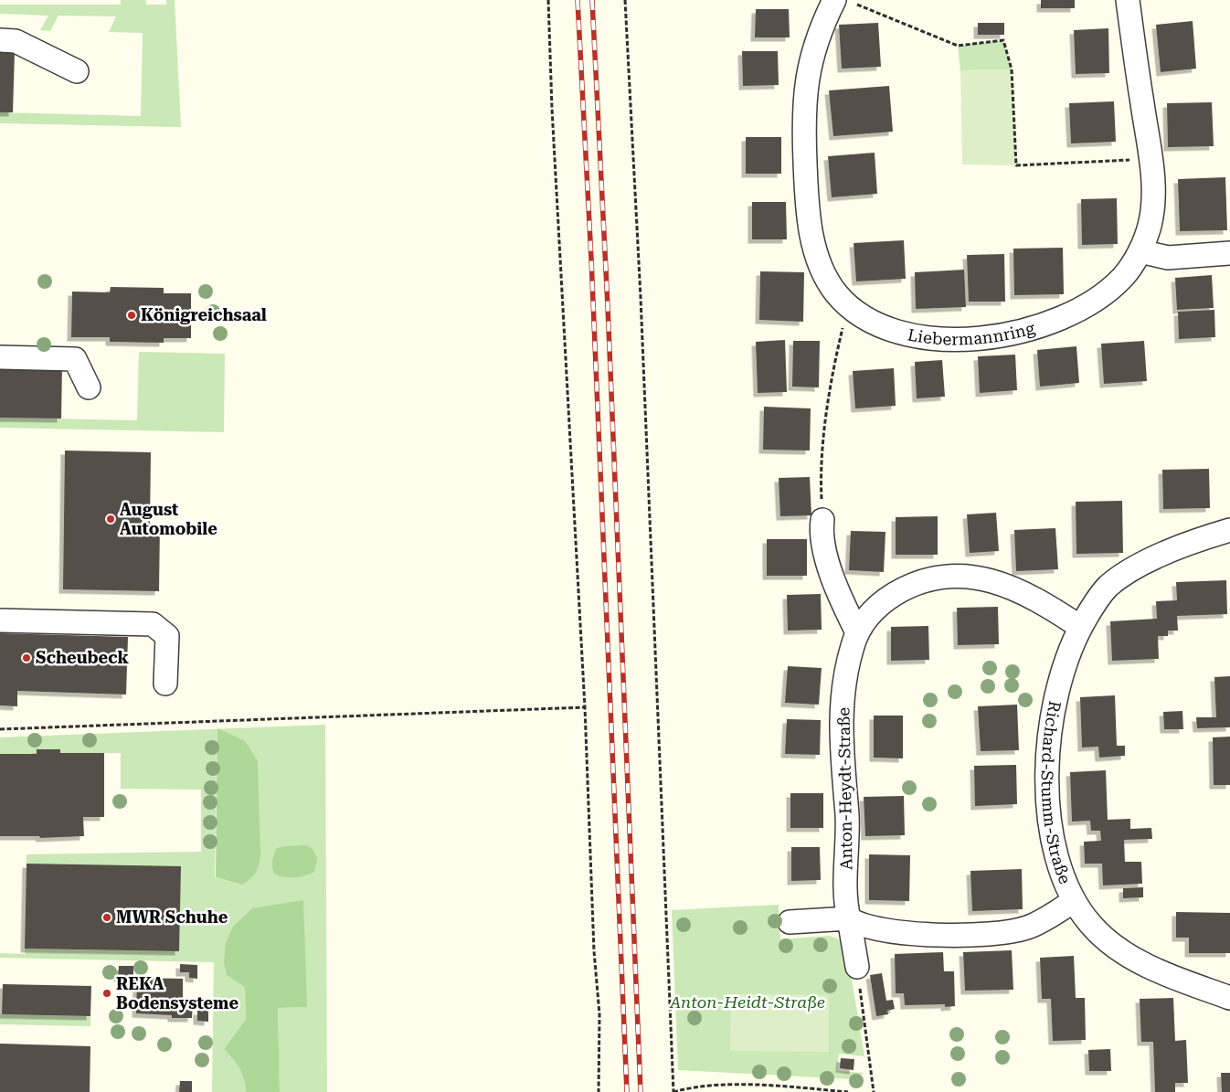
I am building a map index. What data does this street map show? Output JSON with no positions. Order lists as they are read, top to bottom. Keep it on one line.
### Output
{"streets":{"street":["Liebermannring","Anton-Heydt-Straße","Richard-Stumm-Straße"]},"crossings":[["Anton-Heydt-Straße","Richard-Stumm-Straße"]],"parks":["Anton-Heidt-Straße"],"places":["Königreichsaal","August Automobile","Scheubeck","MWR Schuhe","REKA Bodensysteme"]}
